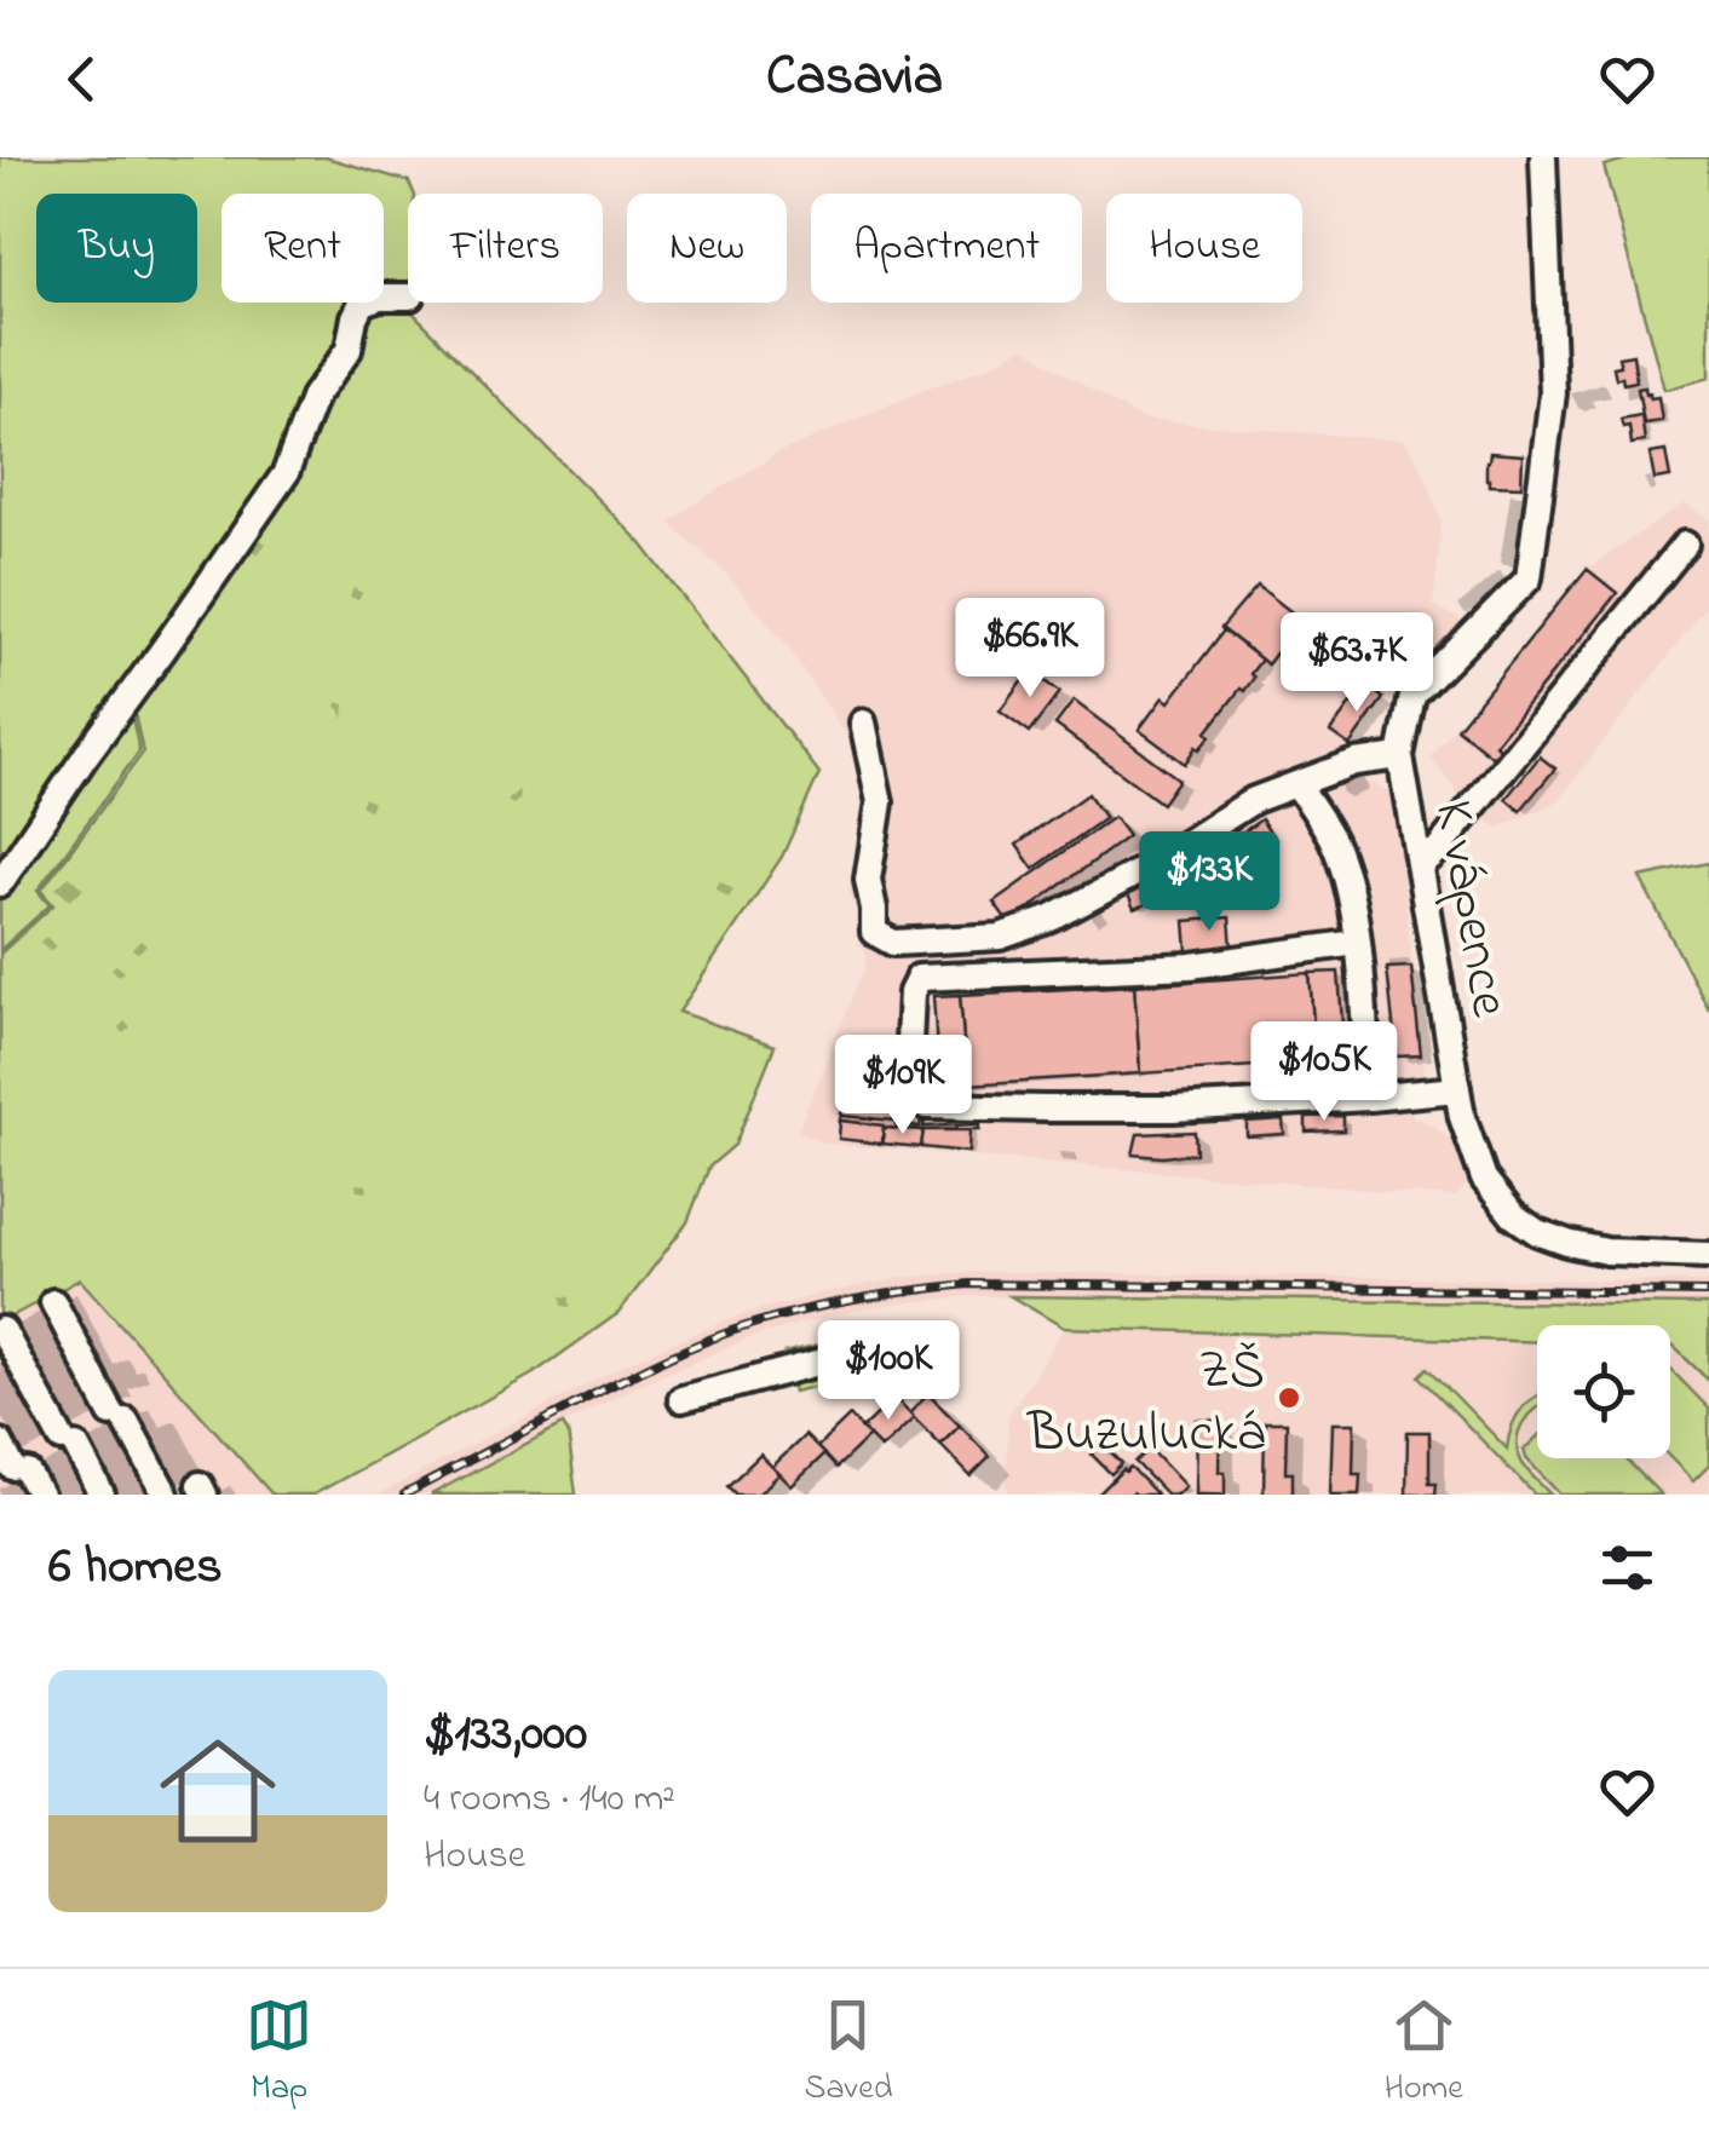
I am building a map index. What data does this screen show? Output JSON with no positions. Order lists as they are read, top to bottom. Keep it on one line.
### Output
{"streets":{"street":["K vápence"]},"places":["ZŠ Buzulucká"],"page":{"header":"Casavia","chip":["Buy","Rent","Filters","New","Apartment","House"],"price":["$66.9K","$63.7K","$133K","$105K","$109K","$100K"],"heading":"6 homes","list":[{"name":"$133,000","note":"4 rooms · 140 m² · House"}],"tabs":["Map","Saved","Home"]}}
